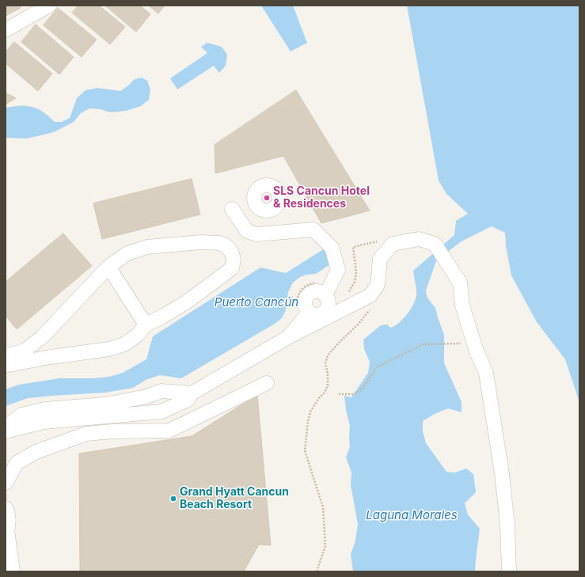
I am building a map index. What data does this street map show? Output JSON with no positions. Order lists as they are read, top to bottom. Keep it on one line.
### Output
{"water":["Puerto Cancún","Laguna Morales"],"places":["SLS Cancun Hotel & Residences","Grand Hyatt Cancun Beach Resort"]}
